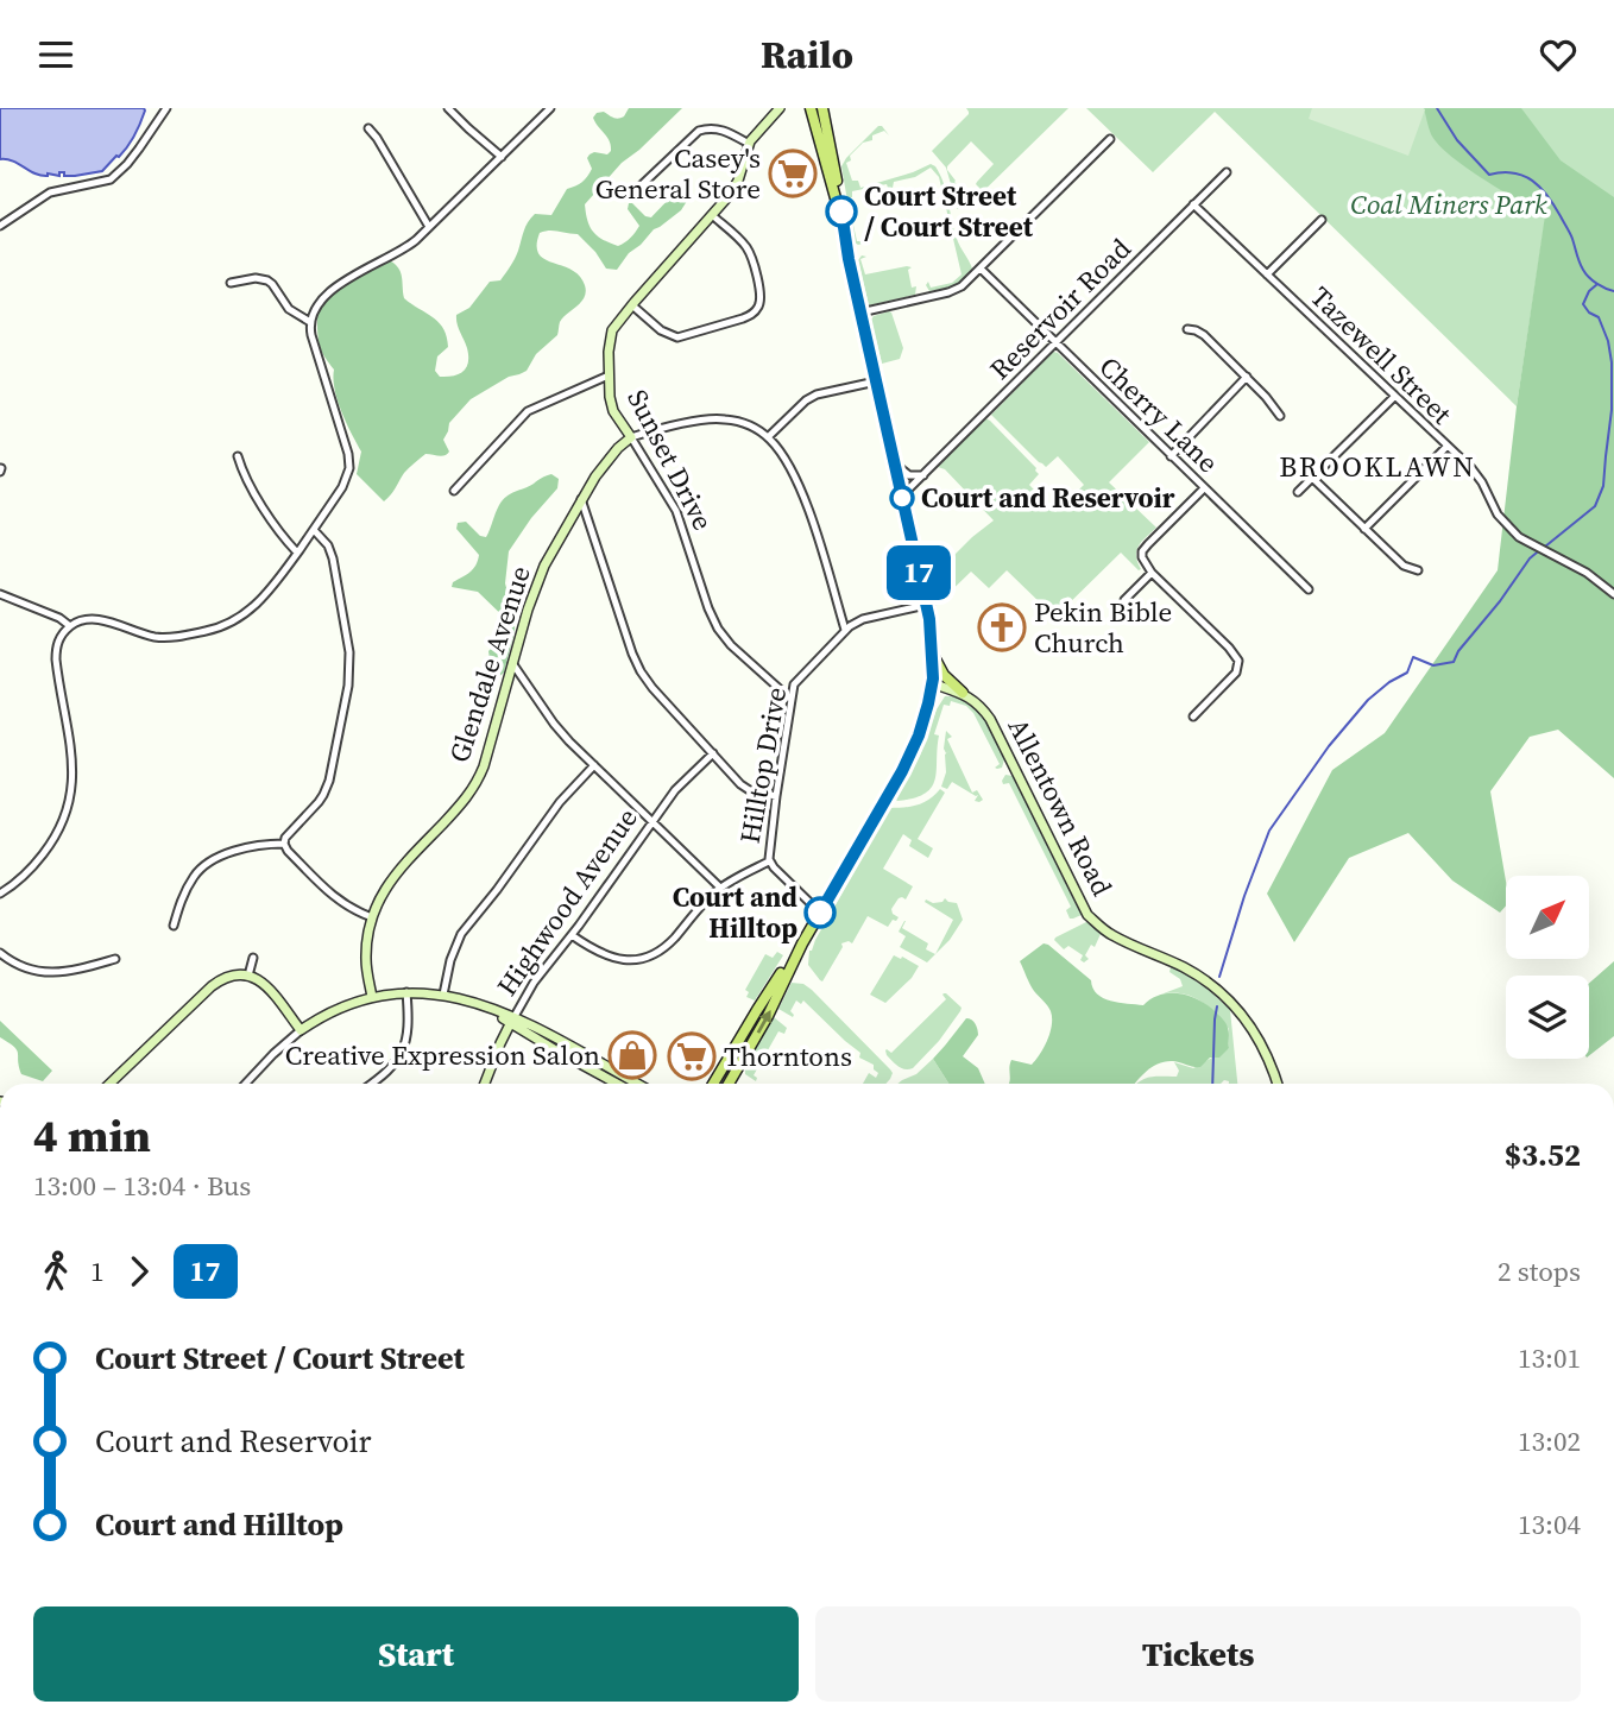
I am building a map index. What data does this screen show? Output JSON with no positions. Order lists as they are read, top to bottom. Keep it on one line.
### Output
{"streets":{"street":["Reservoir Road","Tazewell Street","Cherry Lane","Sunset Drive","Glendale Avenue","Hilltop Drive","Allentown Road","Highwood Avenue"]},"crossings":[["Reservoir Road","Tazewell Street"],["Reservoir Road","Cherry Lane"],["Sunset Drive","Glendale Avenue"],["Sunset Drive","Hilltop Drive"],["Hilltop Drive","Highwood Avenue"]],"districts":["BROOKLAWN"],"parks":["Coal Miners Park"],"places":{"supermarket":["Casey's General Store","Thorntons"],"other":["Court Street / Court Street","Court and Reservoir","Court and Hilltop"],"church":["Pekin Bible Church"],"shop":["Creative Expression Salon"]},"lines":["bus line 17"],"north":"top right","page":{"header":"Railo","on_map":"17","heading":["4 min","13:00 – 13:04 · Bus","$3.52"],"legs":["1","17","2 stops"],"list":[{"name":"Court Street / Court Street","value":"13:01"},{"name":"Court and Reservoir","value":"13:02"},{"name":"Court and Hilltop","value":"13:04"}],"buttons":["Start","Tickets"]}}
